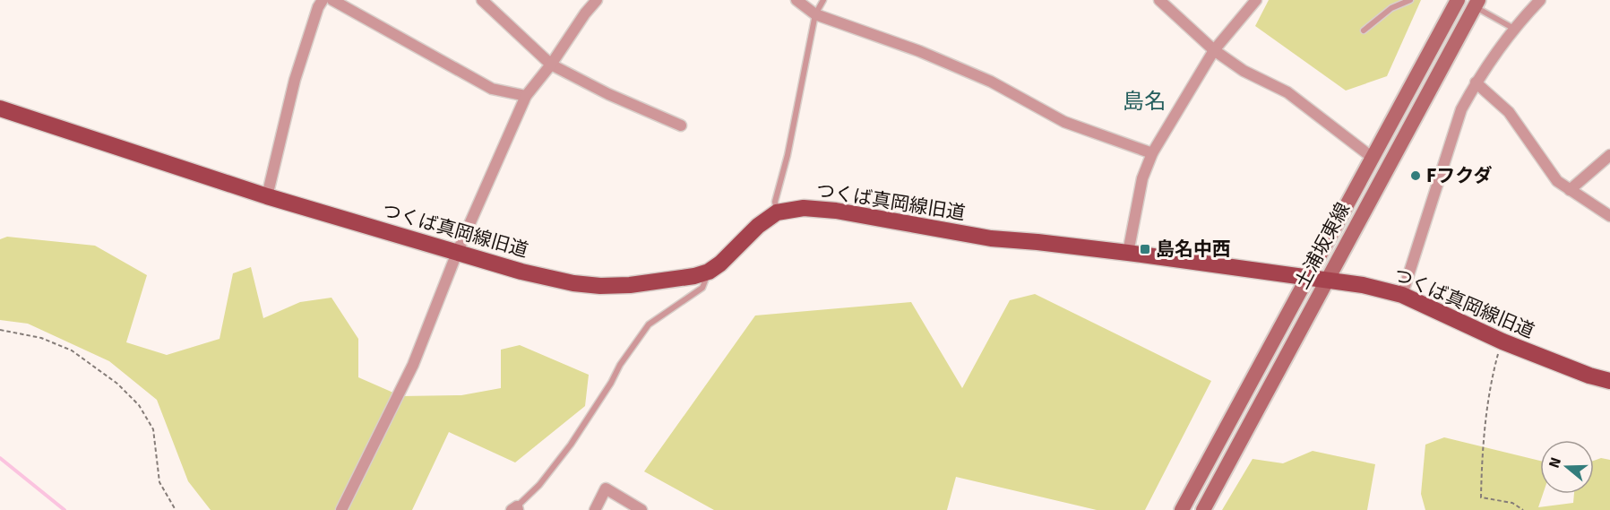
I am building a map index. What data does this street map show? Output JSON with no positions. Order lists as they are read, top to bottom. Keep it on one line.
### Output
{"streets":{"main road":["つくば真岡線旧道","土浦坂東線"]},"crossings":[["つくば真岡線旧道","土浦坂東線"]],"districts":["島名"],"places":{"other":["Fフクダ"],"transit":["島名中西"]},"north":"left"}
